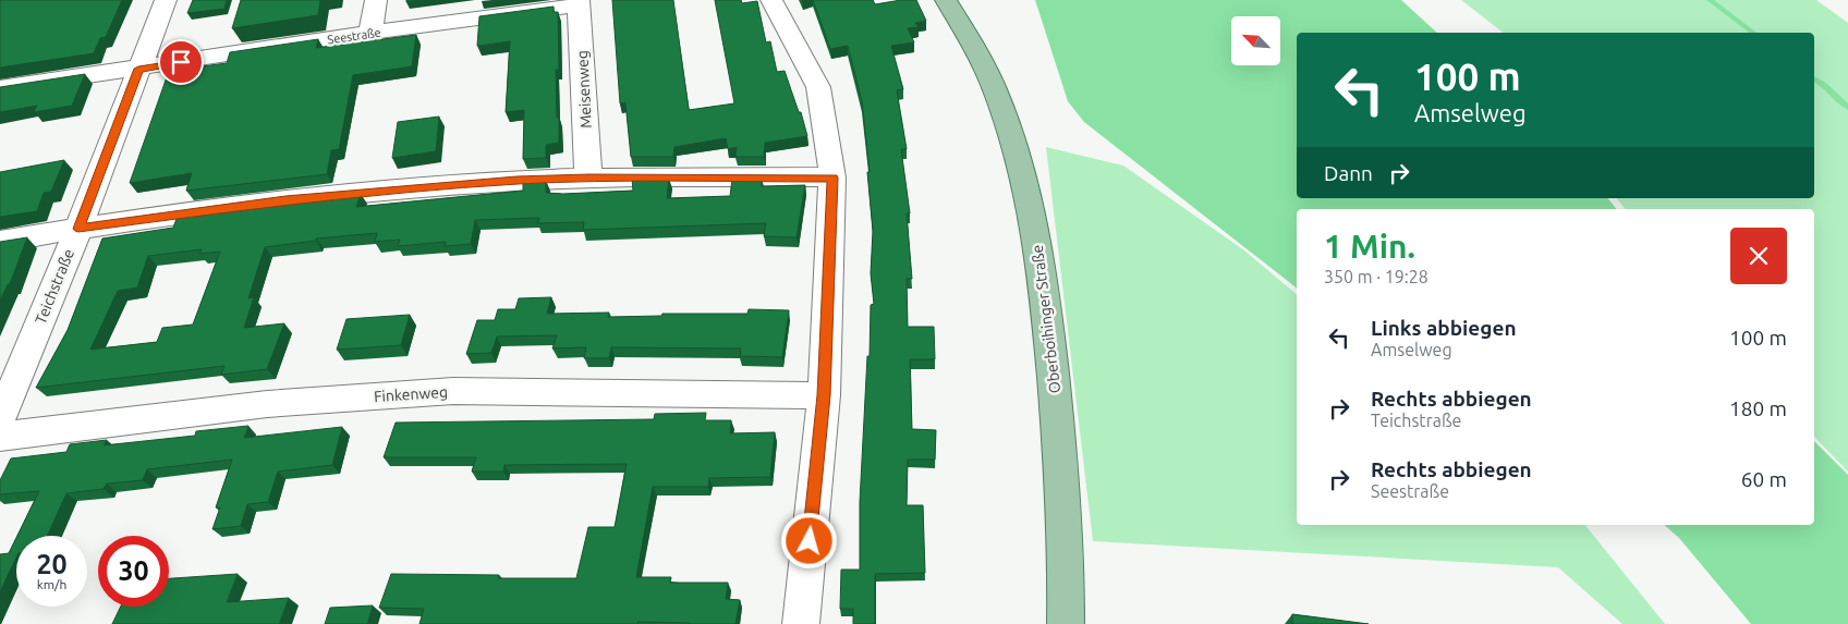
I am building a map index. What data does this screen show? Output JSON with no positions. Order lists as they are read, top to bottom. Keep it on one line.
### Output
{"streets":{"main road":["Oberboihinger Straße"],"street":["Seestraße","Meisenweg","Teichstraße","Finkenweg"]},"crossings":[["Seestraße","Meisenweg"],["Seestraße","Teichstraße"]],"north":"top left","page":{"turn":["100 m","Amselweg"],"then":"Dann","heading":["1 Min.","350 m · 19:28"],"list":[{"name":"Links abbiegen","note":"Amselweg","value":"100 m"},{"name":"Rechts abbiegen","note":"Teichstraße","value":"180 m"},{"name":"Rechts abbiegen","note":"Seestraße","value":"60 m"}],"speed":"20 km/h","limit":"30"}}
